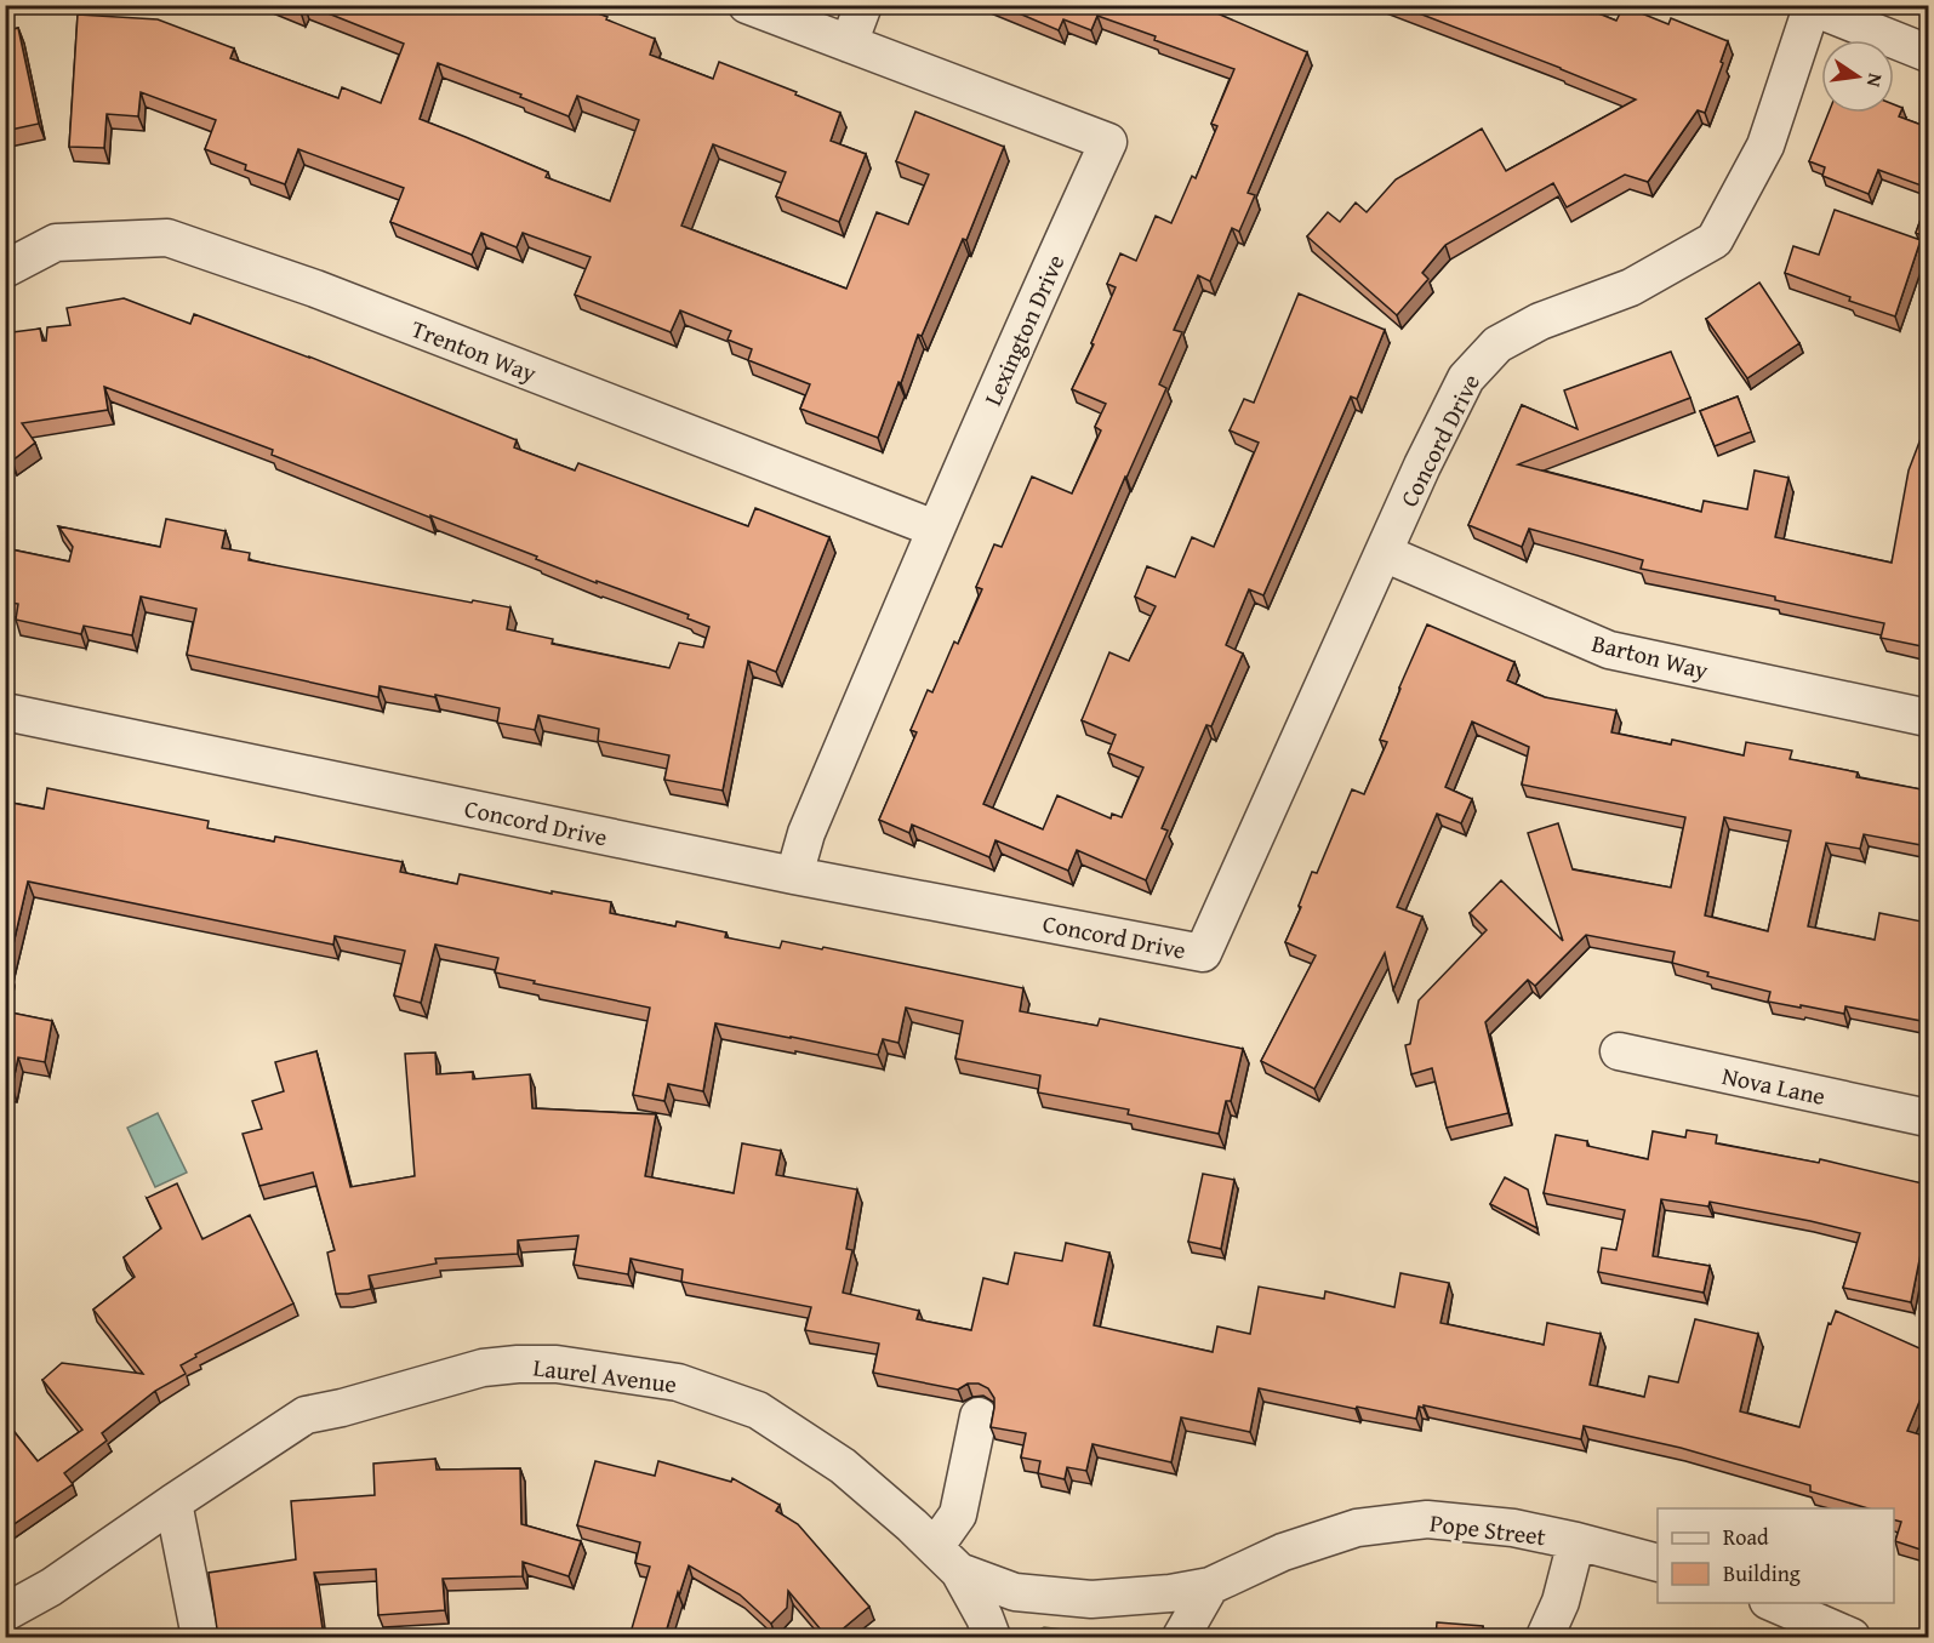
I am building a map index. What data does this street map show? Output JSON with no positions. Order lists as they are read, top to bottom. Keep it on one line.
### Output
{"streets":{"street":["Lexington Drive","Trenton Way","Concord Drive","Barton Way","Nova Lane","Laurel Avenue","Pope Street"]},"crossings":[["Lexington Drive","Trenton Way"],["Lexington Drive","Concord Drive"],["Concord Drive","Barton Way"],["Laurel Avenue","Pope Street"]],"legend":["Road","Building"],"north":"right"}
